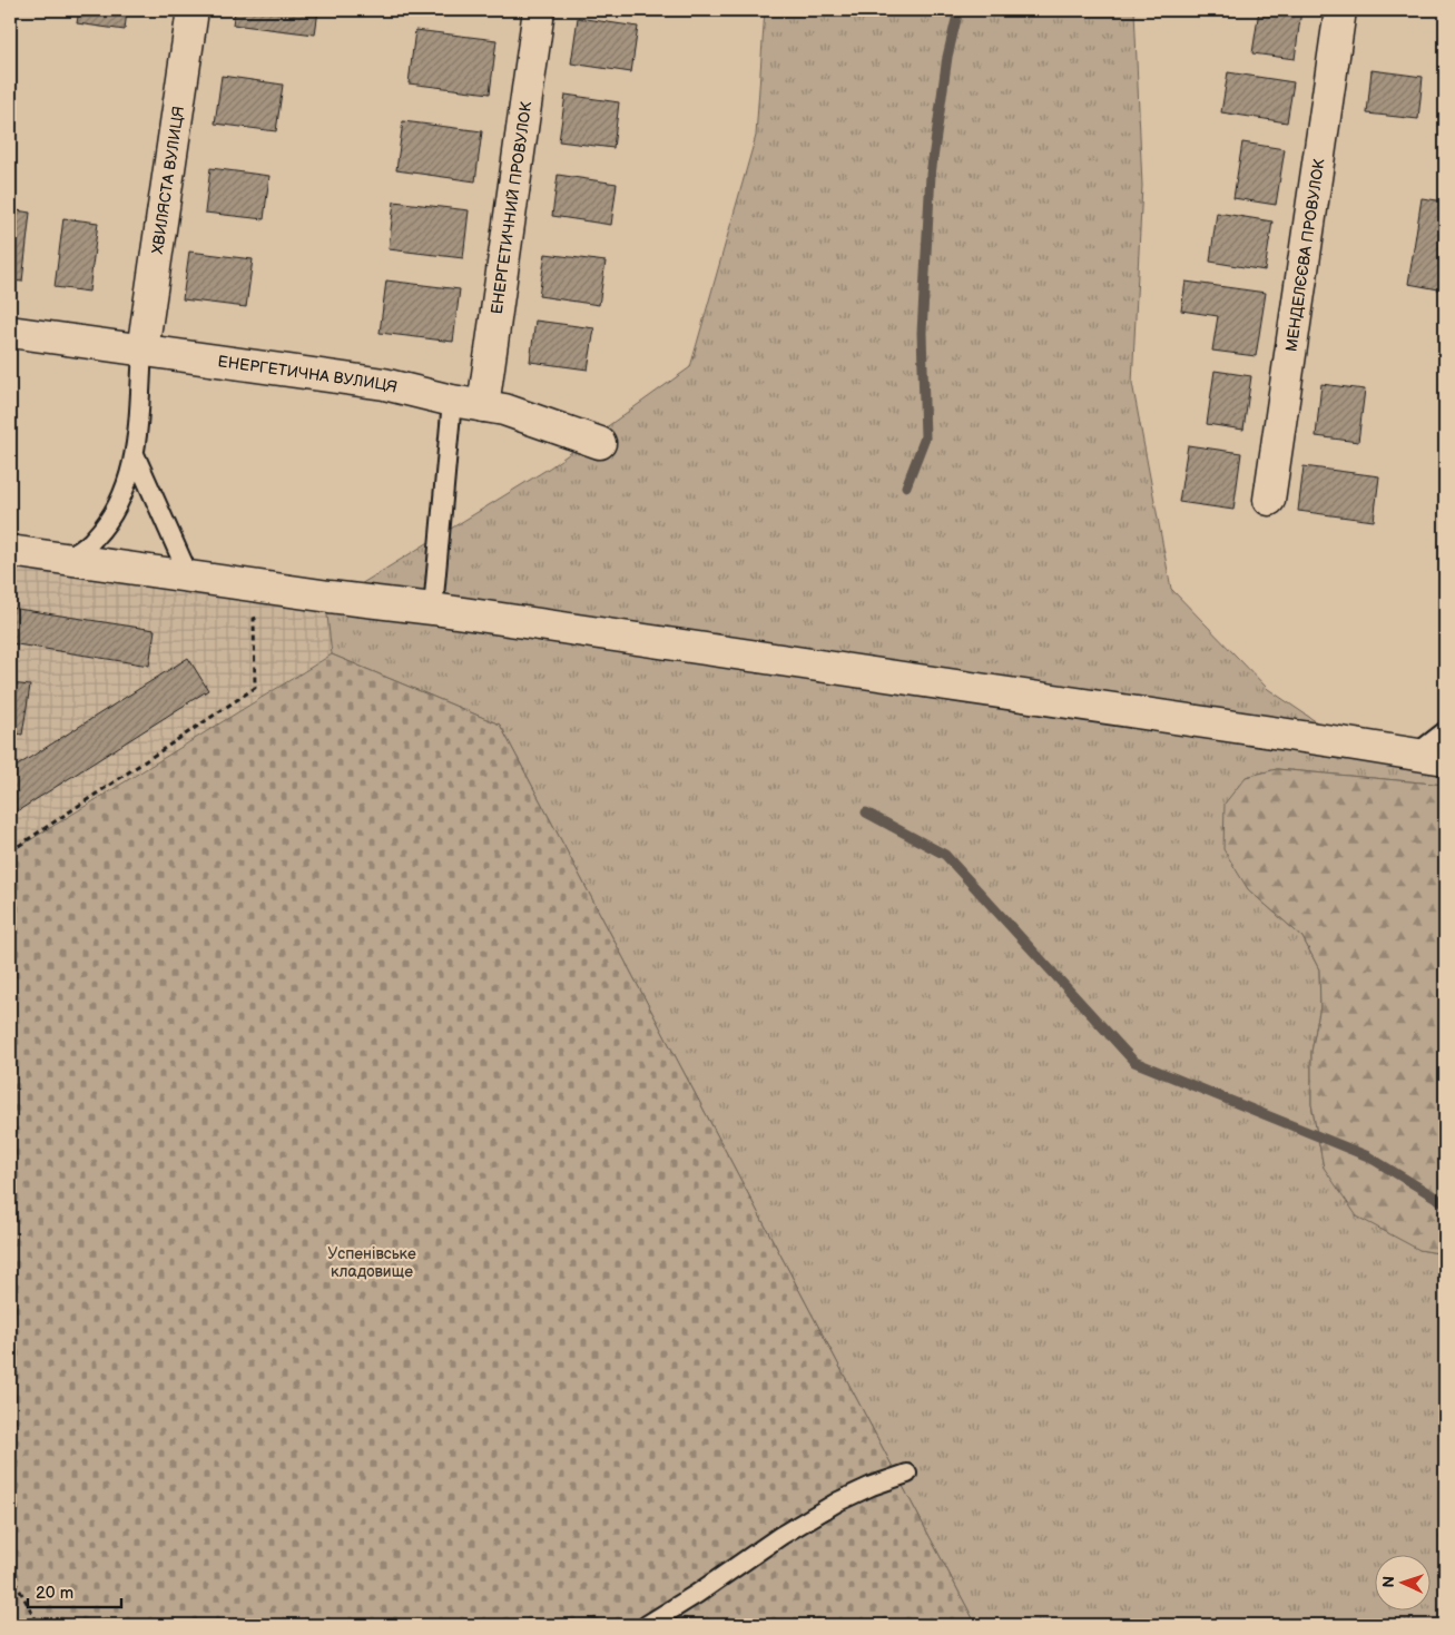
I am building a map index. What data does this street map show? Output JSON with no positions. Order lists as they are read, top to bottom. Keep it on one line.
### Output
{"streets":{"street":["ХВИЛЯСТА ВУЛИЦЯ","ЕНЕРГЕТИЧНИЙ ПРОВУЛОК","МЕНДЕЛЄЄВА ПРОВУЛОК","ЕНЕРГЕТИЧНА ВУЛИЦЯ"]},"crossings":[["ХВИЛЯСТА ВУЛИЦЯ","ЕНЕРГЕТИЧНА ВУЛИЦЯ"],["ЕНЕРГЕТИЧНИЙ ПРОВУЛОК","ЕНЕРГЕТИЧНА ВУЛИЦЯ"]],"parks":["Успенівське кладовище"],"scale_bar":"20 m","north":"left"}
